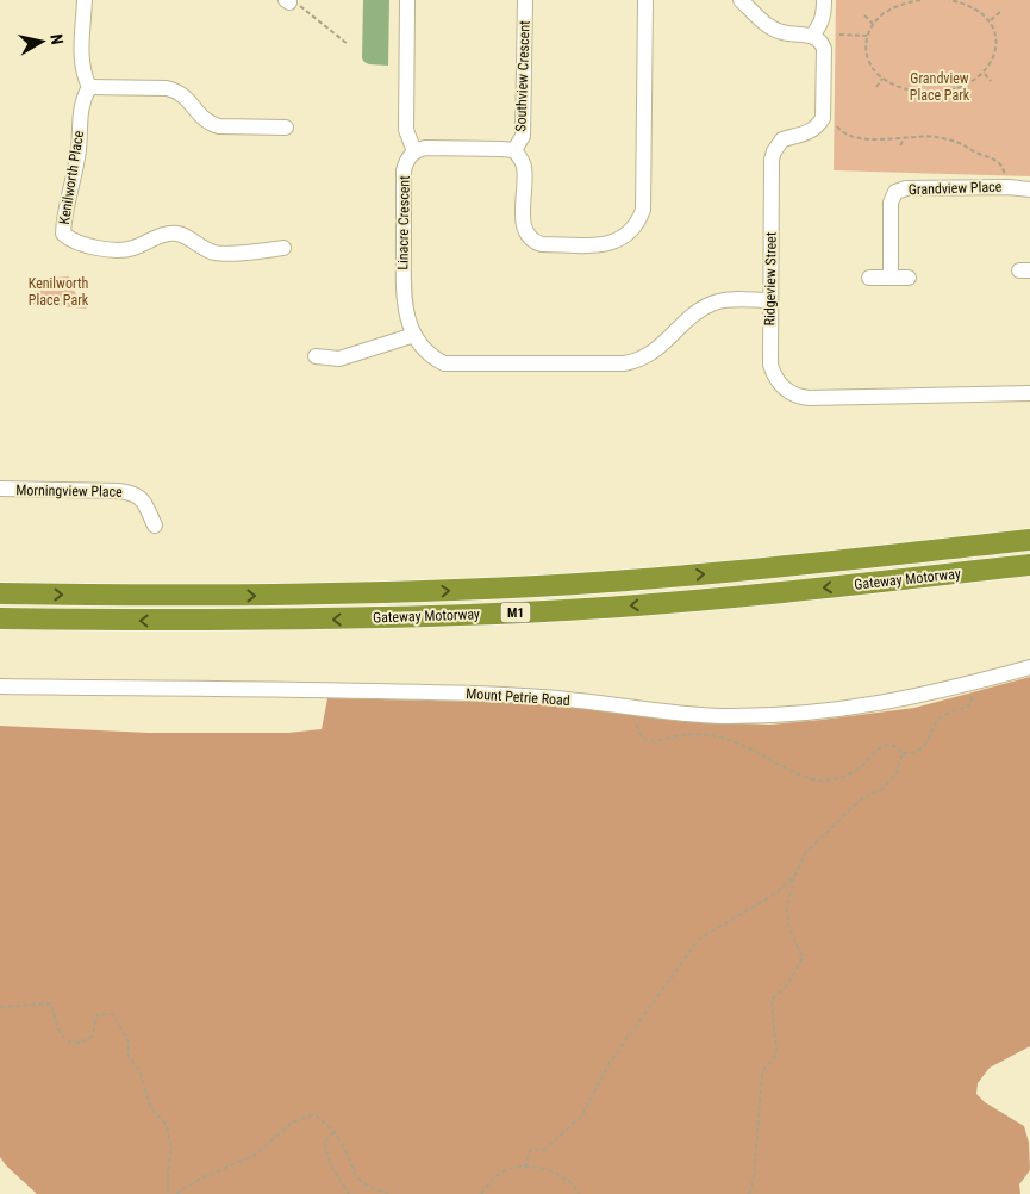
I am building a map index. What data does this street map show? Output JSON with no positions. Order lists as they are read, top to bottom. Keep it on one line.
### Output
{"streets":{"highway":["Gateway Motorway","M1"],"street":["Southview Crescent","Kenilworth Place","Grandview Place","Linacre Crescent","Ridgeview Street","Morningview Place","Mount Petrie Road"]},"crossings":[["Linacre Crescent","Ridgeview Street"]],"parks":["Grandview Place Park","Kenilworth Place Park"],"north":"right"}
